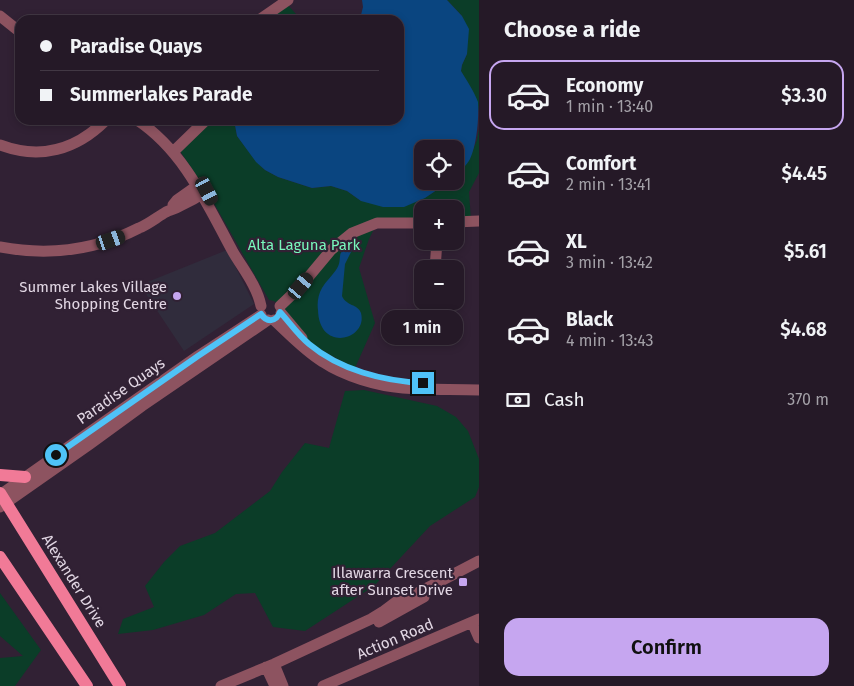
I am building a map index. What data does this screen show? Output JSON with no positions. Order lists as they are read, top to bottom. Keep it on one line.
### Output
{"streets":{"main road":["Alexander Drive"],"street":["Paradise Quays","Action Road"]},"crossings":[["Paradise Quays","Alexander Drive"]],"parks":["Alta Laguna Park"],"places":{"other":["Summer Lakes Village Shopping Centre"],"transit":["Illawarra Crescent after Sunset Drive"]},"page":{"heading":"Choose a ride","banner":["Paradise Quays","Summerlakes Parade"],"list":[{"name":"Economy","note":"1 min · 13:40","value":"$3.30"},{"name":"Comfort","note":"2 min · 13:41","value":"$4.45"},{"name":"XL","note":"3 min · 13:42","value":"$5.61"},{"name":"Black","note":"4 min · 13:43","value":"$4.68"}],"map_buttons":["+","−"],"bubble":"1 min","pay":["Cash","370 m"],"buttons":"Confirm"}}
